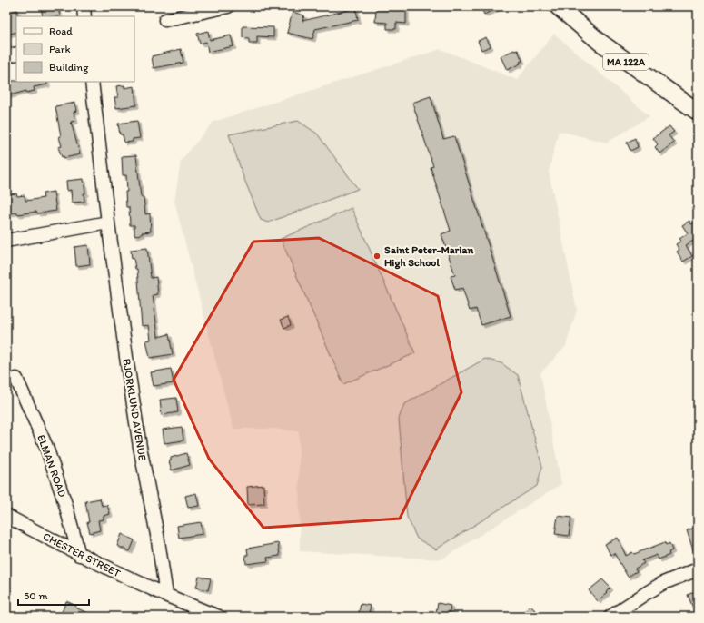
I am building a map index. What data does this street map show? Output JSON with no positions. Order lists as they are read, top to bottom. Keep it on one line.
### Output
{"streets":{"main road":["MA 122A"],"street":["BJORKLUND AVENUE","ELMAN ROAD","CHESTER STREET"]},"crossings":[["BJORKLUND AVENUE","CHESTER STREET"],["ELMAN ROAD","CHESTER STREET"]],"places":["Saint Peter-Marian High School"],"legend":["Road","Park","Building"],"scale_bar":"50 m"}
